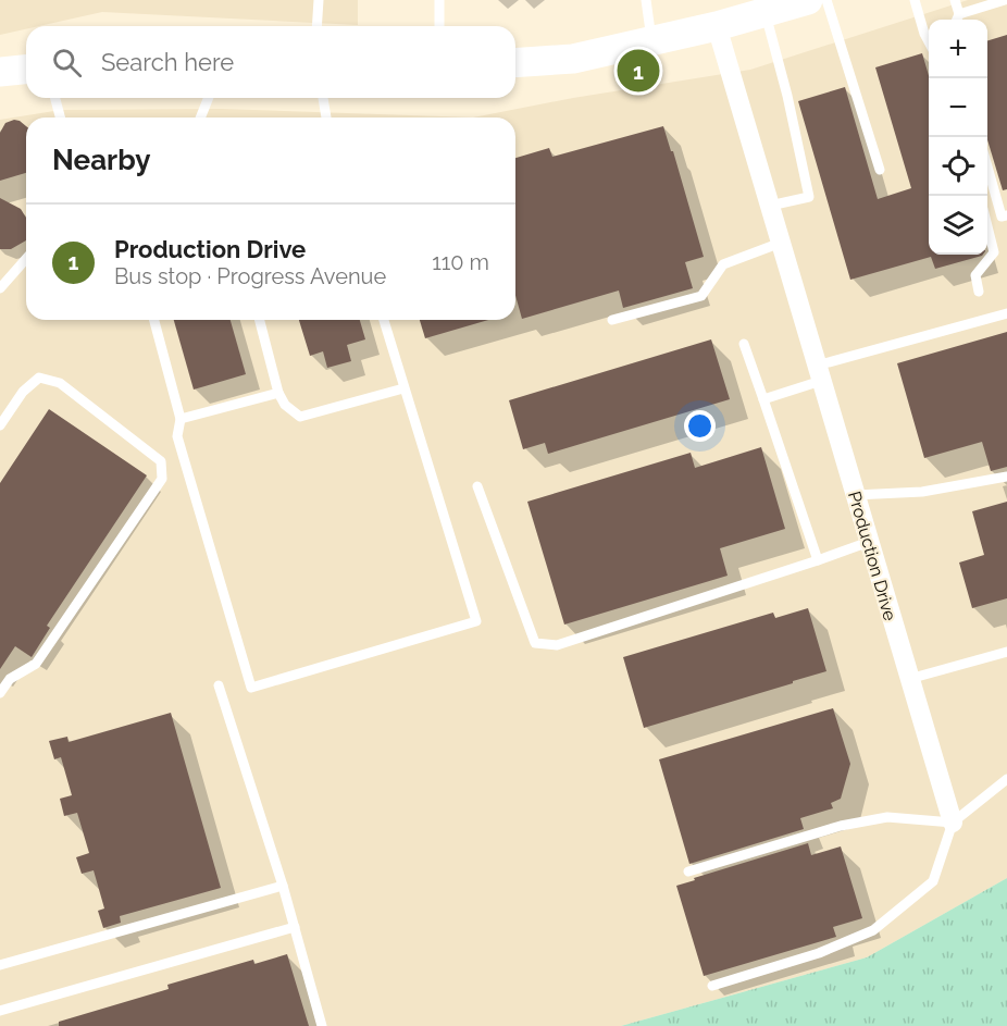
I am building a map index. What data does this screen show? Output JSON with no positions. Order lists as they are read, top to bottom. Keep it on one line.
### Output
{"streets":{"street":["Production Drive"]},"page":{"map_buttons":["+","−"],"search":"Search here","pins":"1","heading":"Nearby","list":[{"mark":"1","name":"Production Drive","note":"Bus stop · Progress Avenue","value":"110 m"}]}}
